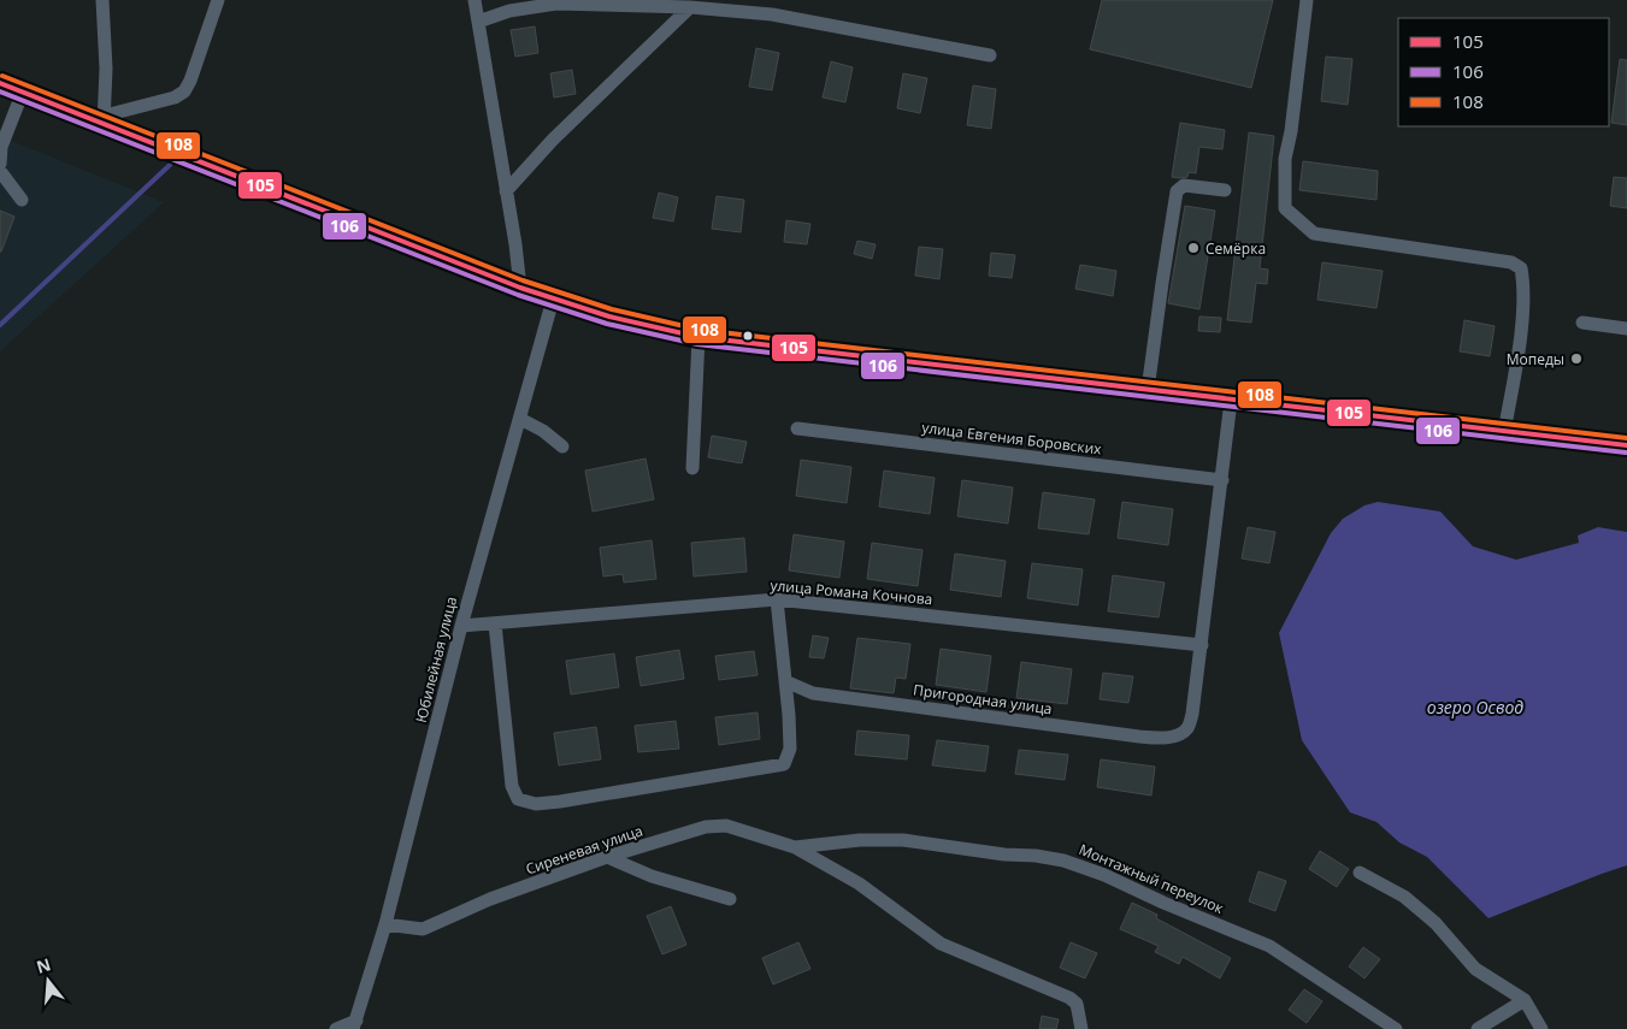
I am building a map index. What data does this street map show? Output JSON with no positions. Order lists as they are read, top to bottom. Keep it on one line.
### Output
{"streets":{"street":["улица Евгения Боровских","улица Романа Кочнова","Юбилейная улица","Пригородная улица","Сиреневая улица","Монтажный переулок"]},"crossings":[["улица Романа Кочнова","Юбилейная улица"],["улица Романа Кочнова","Пригородная улица"],["Юбилейная улица","Сиреневая улица"],["Сиреневая улица","Монтажный переулок"]],"water":["озеро Освод"],"places":["Семёрка","Мопеды"],"lines":["transit line 108","transit line 105","transit line 106"],"legend":["105","106","108"],"north":"top"}
